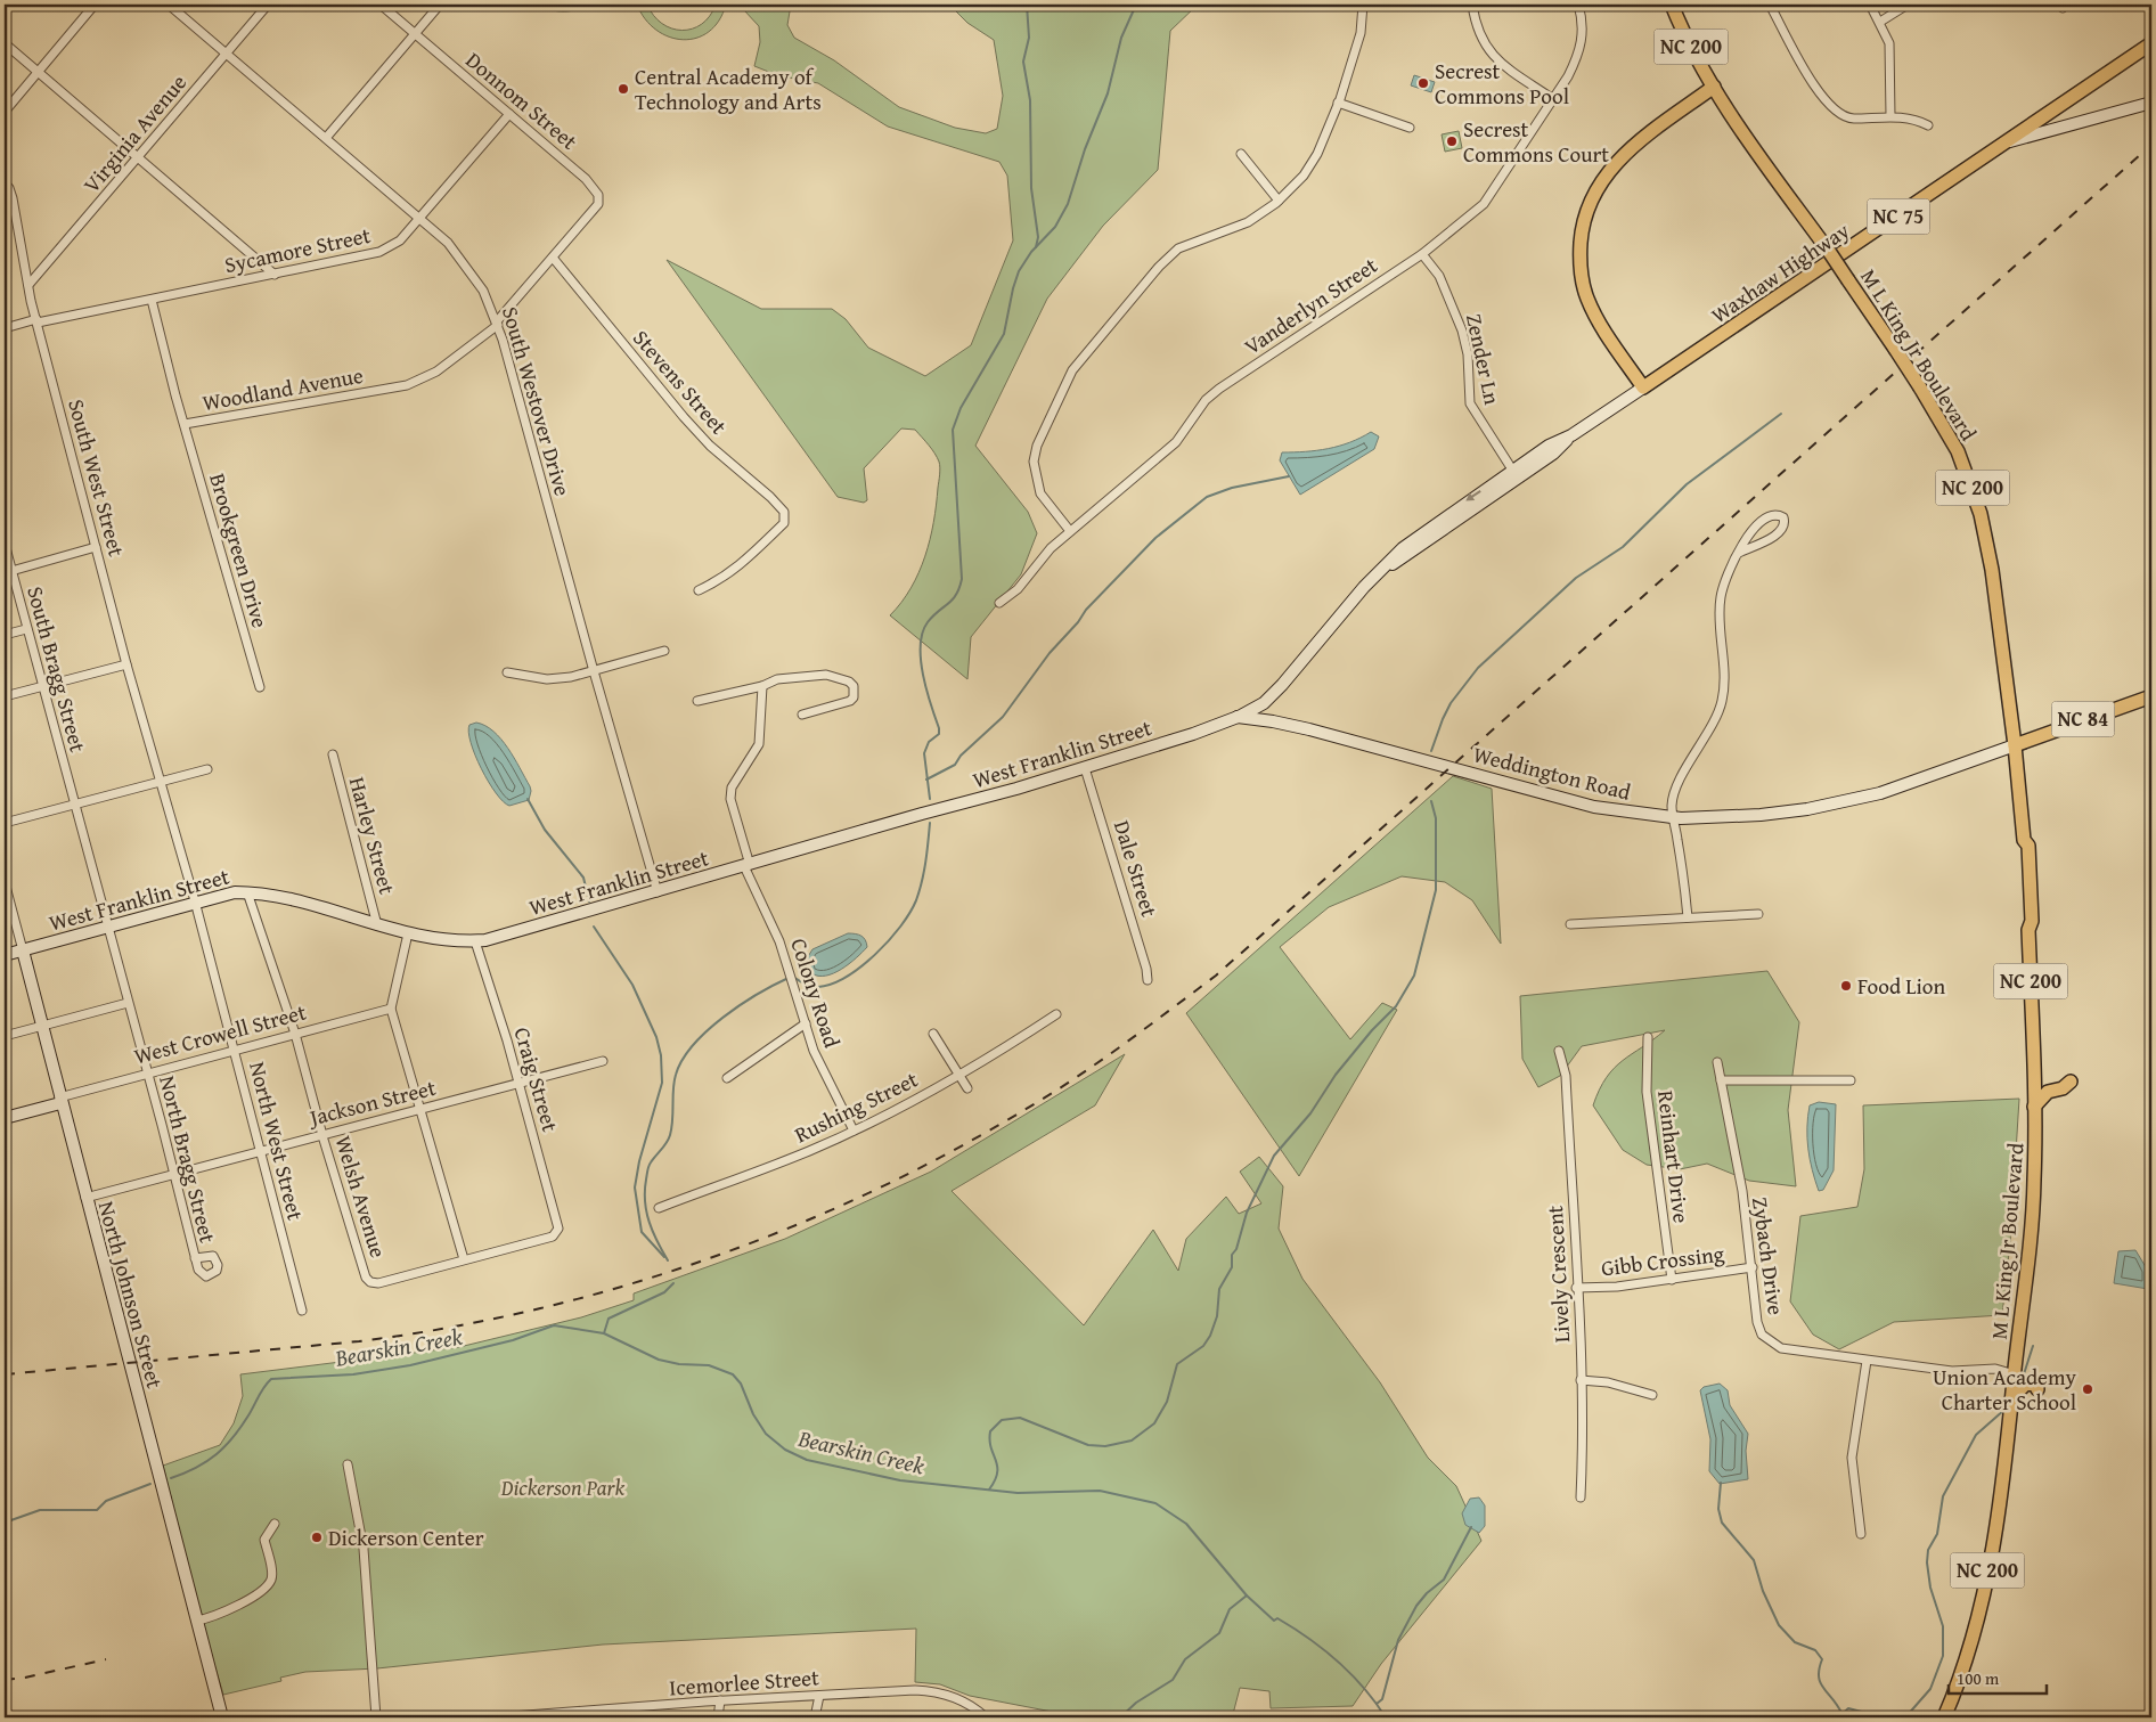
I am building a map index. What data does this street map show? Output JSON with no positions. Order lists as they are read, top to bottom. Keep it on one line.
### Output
{"streets":{"main road":["NC 200","NC 75","Waxhaw Highway","M L King Jr Boulevard","NC 84","West Franklin Street","Weddington Road","West Crowell Street","North Johnson Street"],"street":["Donnom Street","Virginia Avenue","Sycamore Street","Vanderlyn Street","Zender Ln","Stevens Street","Woodland Avenue","South Westover Drive","South West Street","Brookgreen Drive","South Bragg Street","Harley Street","Dale Street","Colony Road","Craig Street","Jackson Street","Rushing Street","North West Street","Reinhart Drive","North Bragg Street","Welsh Avenue","Zybach Drive","Gibb Crossing","Lively Crescent","Icemorlee Street"]},"crossings":[["Donnom Street","Sycamore Street"],["Donnom Street","Woodland Avenue"],["Virginia Avenue","South Westover Drive"],["Virginia Avenue","South West Street"],["Sycamore Street","Woodland Avenue"],["Sycamore Street","South Westover Drive"],["Sycamore Street","South West Street"],["Waxhaw Highway","Zender Ln"],["Waxhaw Highway","West Franklin Street"],["Waxhaw Highway","Weddington Road"],["Vanderlyn Street","Zender Ln"],["M L King Jr Boulevard","Weddington Road"],["M L King Jr Boulevard","Zybach Drive"],["Stevens Street","Woodland Avenue"],["Woodland Avenue","South Westover Drive"],["Woodland Avenue","Brookgreen Drive"],["South Westover Drive","West Franklin Street"],["South West Street","North West Street"],["South Bragg Street","North Bragg Street"],["West Franklin Street","Weddington Road"],["West Franklin Street","Harley Street"],["West Franklin Street","Dale Street"],["West Franklin Street","Colony Road"],["West Franklin Street","Craig Street"],["West Franklin Street","North West Street"],["West Franklin Street","North Bragg Street"],["West Franklin Street","Welsh Avenue"],["West Franklin Street","North Johnson Street"],["Colony Road","Rushing Street"],["West Crowell Street","North West Street"],["West Crowell Street","North Bragg Street"],["West Crowell Street","Welsh Avenue"],["West Crowell Street","North Johnson Street"],["Craig Street","Jackson Street"],["Craig Street","Welsh Avenue"],["Jackson Street","North West Street"],["Jackson Street","North Bragg Street"],["Jackson Street","Welsh Avenue"],["Jackson Street","North Johnson Street"],["Reinhart Drive","Gibb Crossing"],["Zybach Drive","Gibb Crossing"],["Gibb Crossing","Lively Crescent"]],"water":["Bearskin Creek"],"parks":["Dickerson Park"],"places":["Secrest Commons Pool","Central Academy of Technology and Arts","Secrest Commons Court","Food Lion","Union Academy Charter School","Dickerson Center"],"scale_bar":"100 m"}
